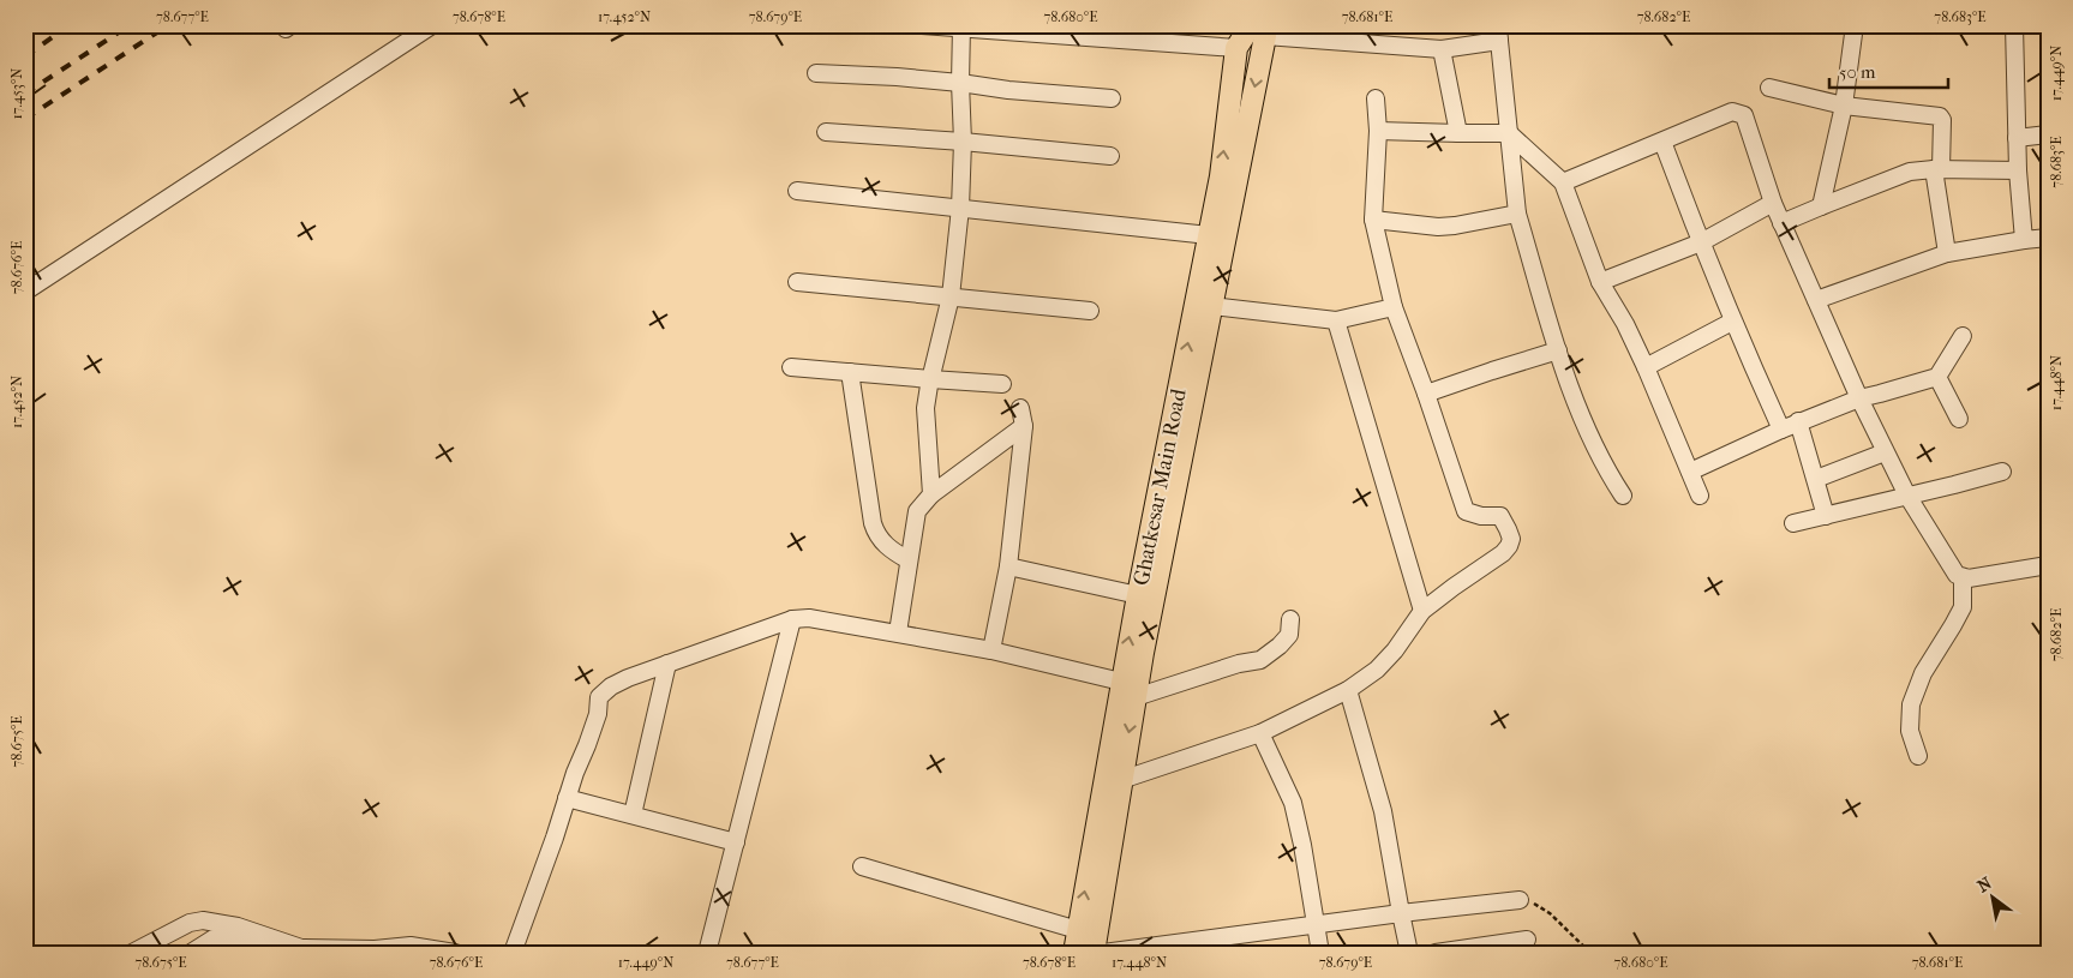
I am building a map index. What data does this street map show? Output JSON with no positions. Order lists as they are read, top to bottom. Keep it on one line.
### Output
{"streets":{"main road":["Ghatkesar Main Road"]},"scale_bar":"50 m","north":"top left","coordinates":["78.677°E","78.678°E","17.452°N","78.679°E","78.680°E","78.681°E","78.682°E","78.683°E","17.449°N","17.453°N","78.676°E","17.448°N","78.675°E"]}
